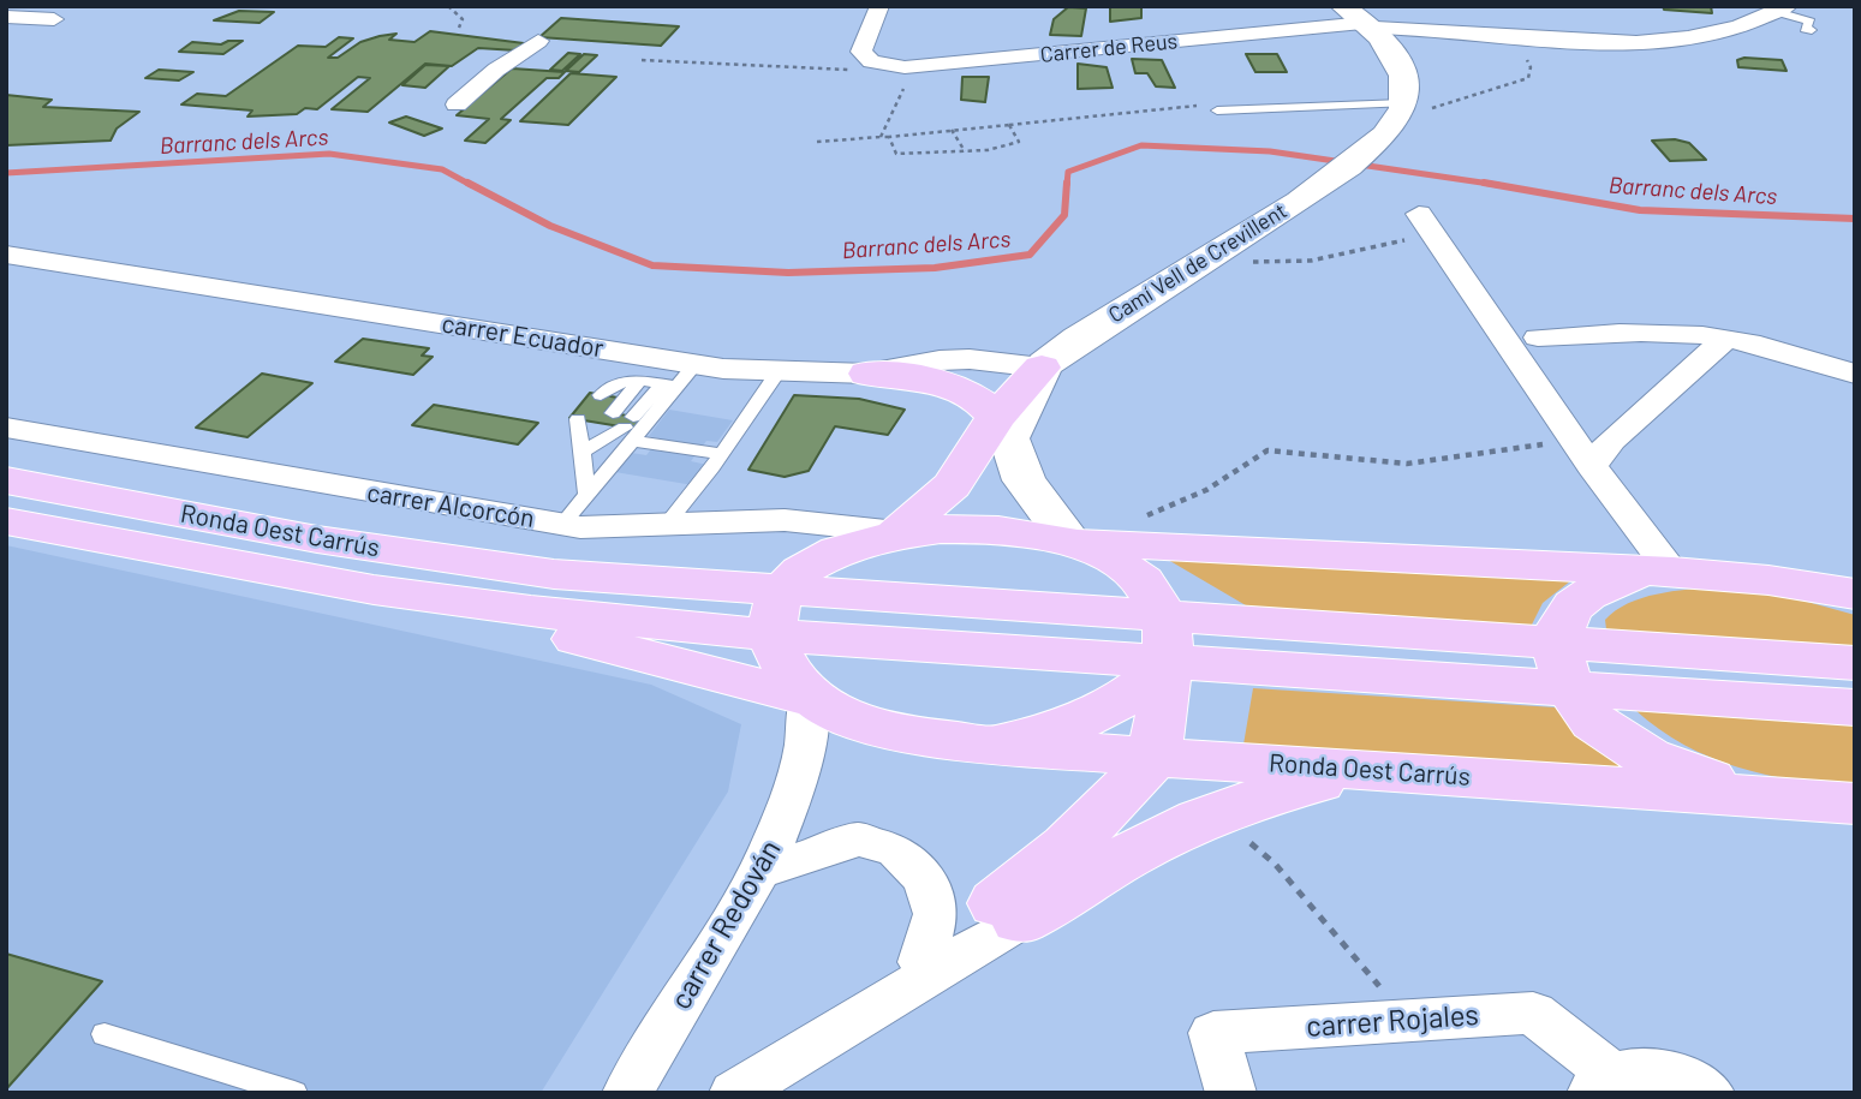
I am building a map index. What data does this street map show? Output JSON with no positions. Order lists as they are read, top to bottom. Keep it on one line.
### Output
{"streets":{"main road":["Ronda Oest Carrús"],"street":["Carrer de Reus","Camí Vell de Crevillent","carrer Ecuador","carrer Alcorcón","carrer Redován","carrer Rojales"]},"crossings":[["Camí Vell de Crevillent","carrer Ecuador"],["Camí Vell de Crevillent","Ronda Oest Carrús"],["carrer Alcorcón","Ronda Oest Carrús"],["Ronda Oest Carrús","carrer Redován"]],"water":["Barranc dels Arcs"]}
